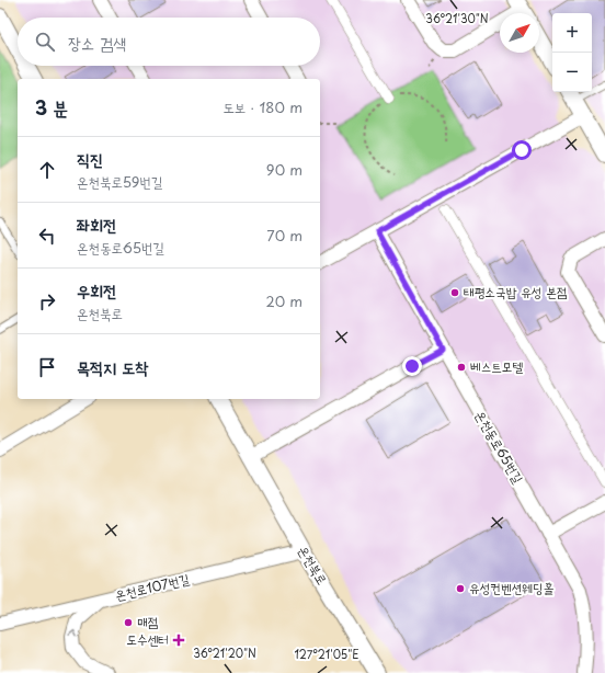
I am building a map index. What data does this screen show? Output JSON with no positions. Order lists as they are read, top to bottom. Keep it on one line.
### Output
{"streets":{"street":["온천동로65번길","온천북로","온천로107번길"]},"crossings":[["온천북로","온천로107번길"]],"places":{"other":["태평소국밥 유성 본점","베스트모텔","유성컨벤션웨딩홀","매점"],"health":["도수센터"]},"north":"top right","page":{"map_buttons":["+","−"],"search":"장소 검색","heading":["3 분","도보 · 180 m"],"list":[["직진","온천북로59번길","90 m"],["좌회전","온천동로65번길","70 m"],["우회전","온천북로","20 m"],"목적지 도착"]},"coordinates":["36°21'30\"N","36°21'20\"N","127°21'05\"E"]}
